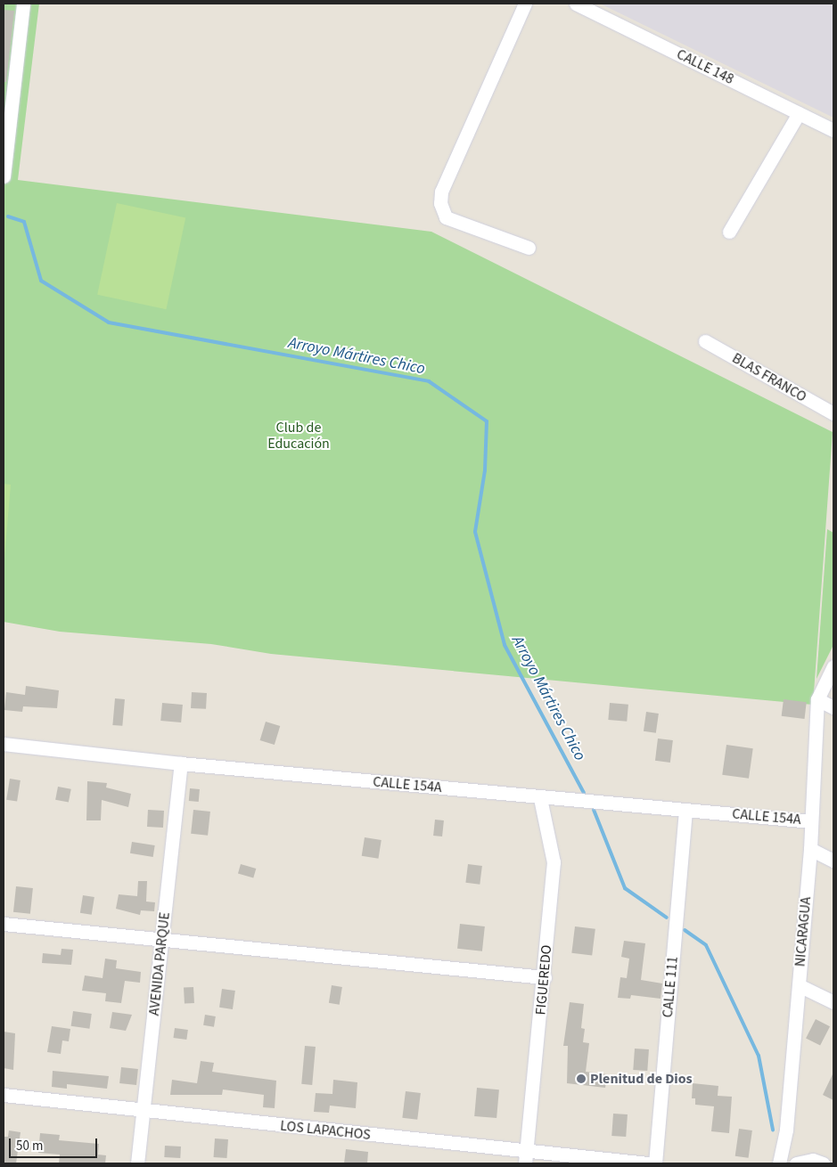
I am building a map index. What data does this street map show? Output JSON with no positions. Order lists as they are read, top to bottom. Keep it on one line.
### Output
{"streets":{"street":["CALLE 148","BLAS FRANCO","CALLE 154A","NICARAGUA","AVENIDA PARQUE","FIGUEREDO","CALLE 111","LOS LAPACHOS"]},"crossings":[["CALLE 154A","NICARAGUA"],["CALLE 154A","AVENIDA PARQUE"],["CALLE 154A","FIGUEREDO"],["CALLE 154A","CALLE 111"],["AVENIDA PARQUE","LOS LAPACHOS"],["FIGUEREDO","LOS LAPACHOS"]],"water":["Arroyo Mártires Chico"],"parks":["Club de Educación"],"places":["Plenitud de Dios"],"scale_bar":"50 m"}
